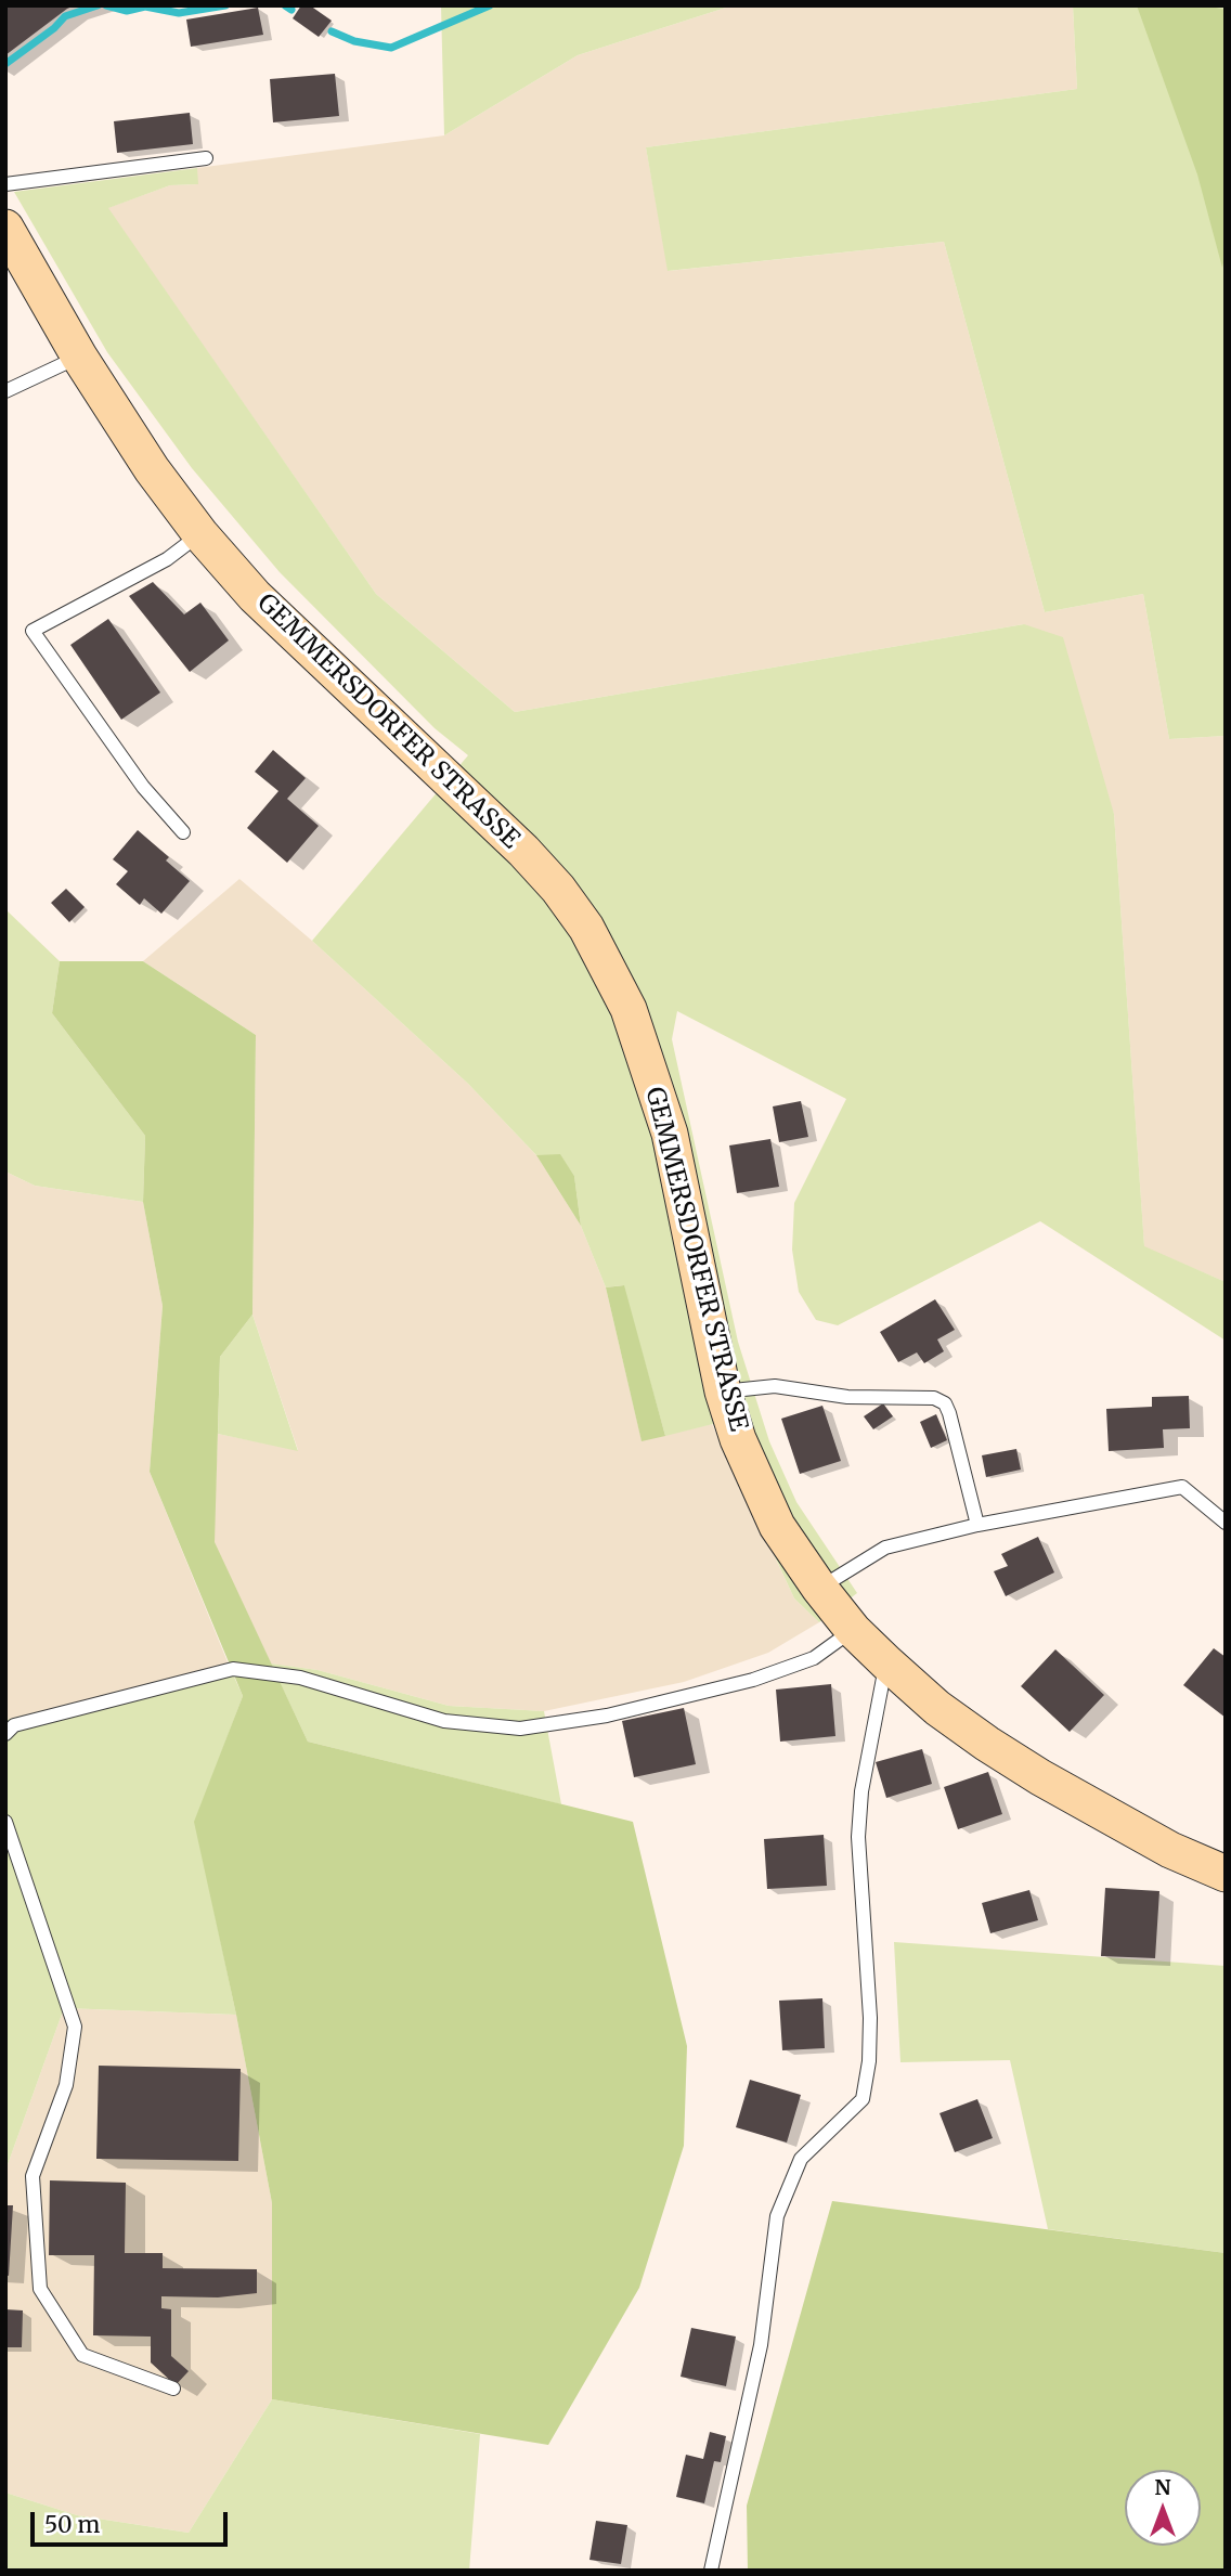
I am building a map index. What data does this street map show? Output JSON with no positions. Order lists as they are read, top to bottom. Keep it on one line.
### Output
{"streets":{"main road":["GEMMERSDORFER STRASSE"]},"scale_bar":"50 m","north":"top"}
